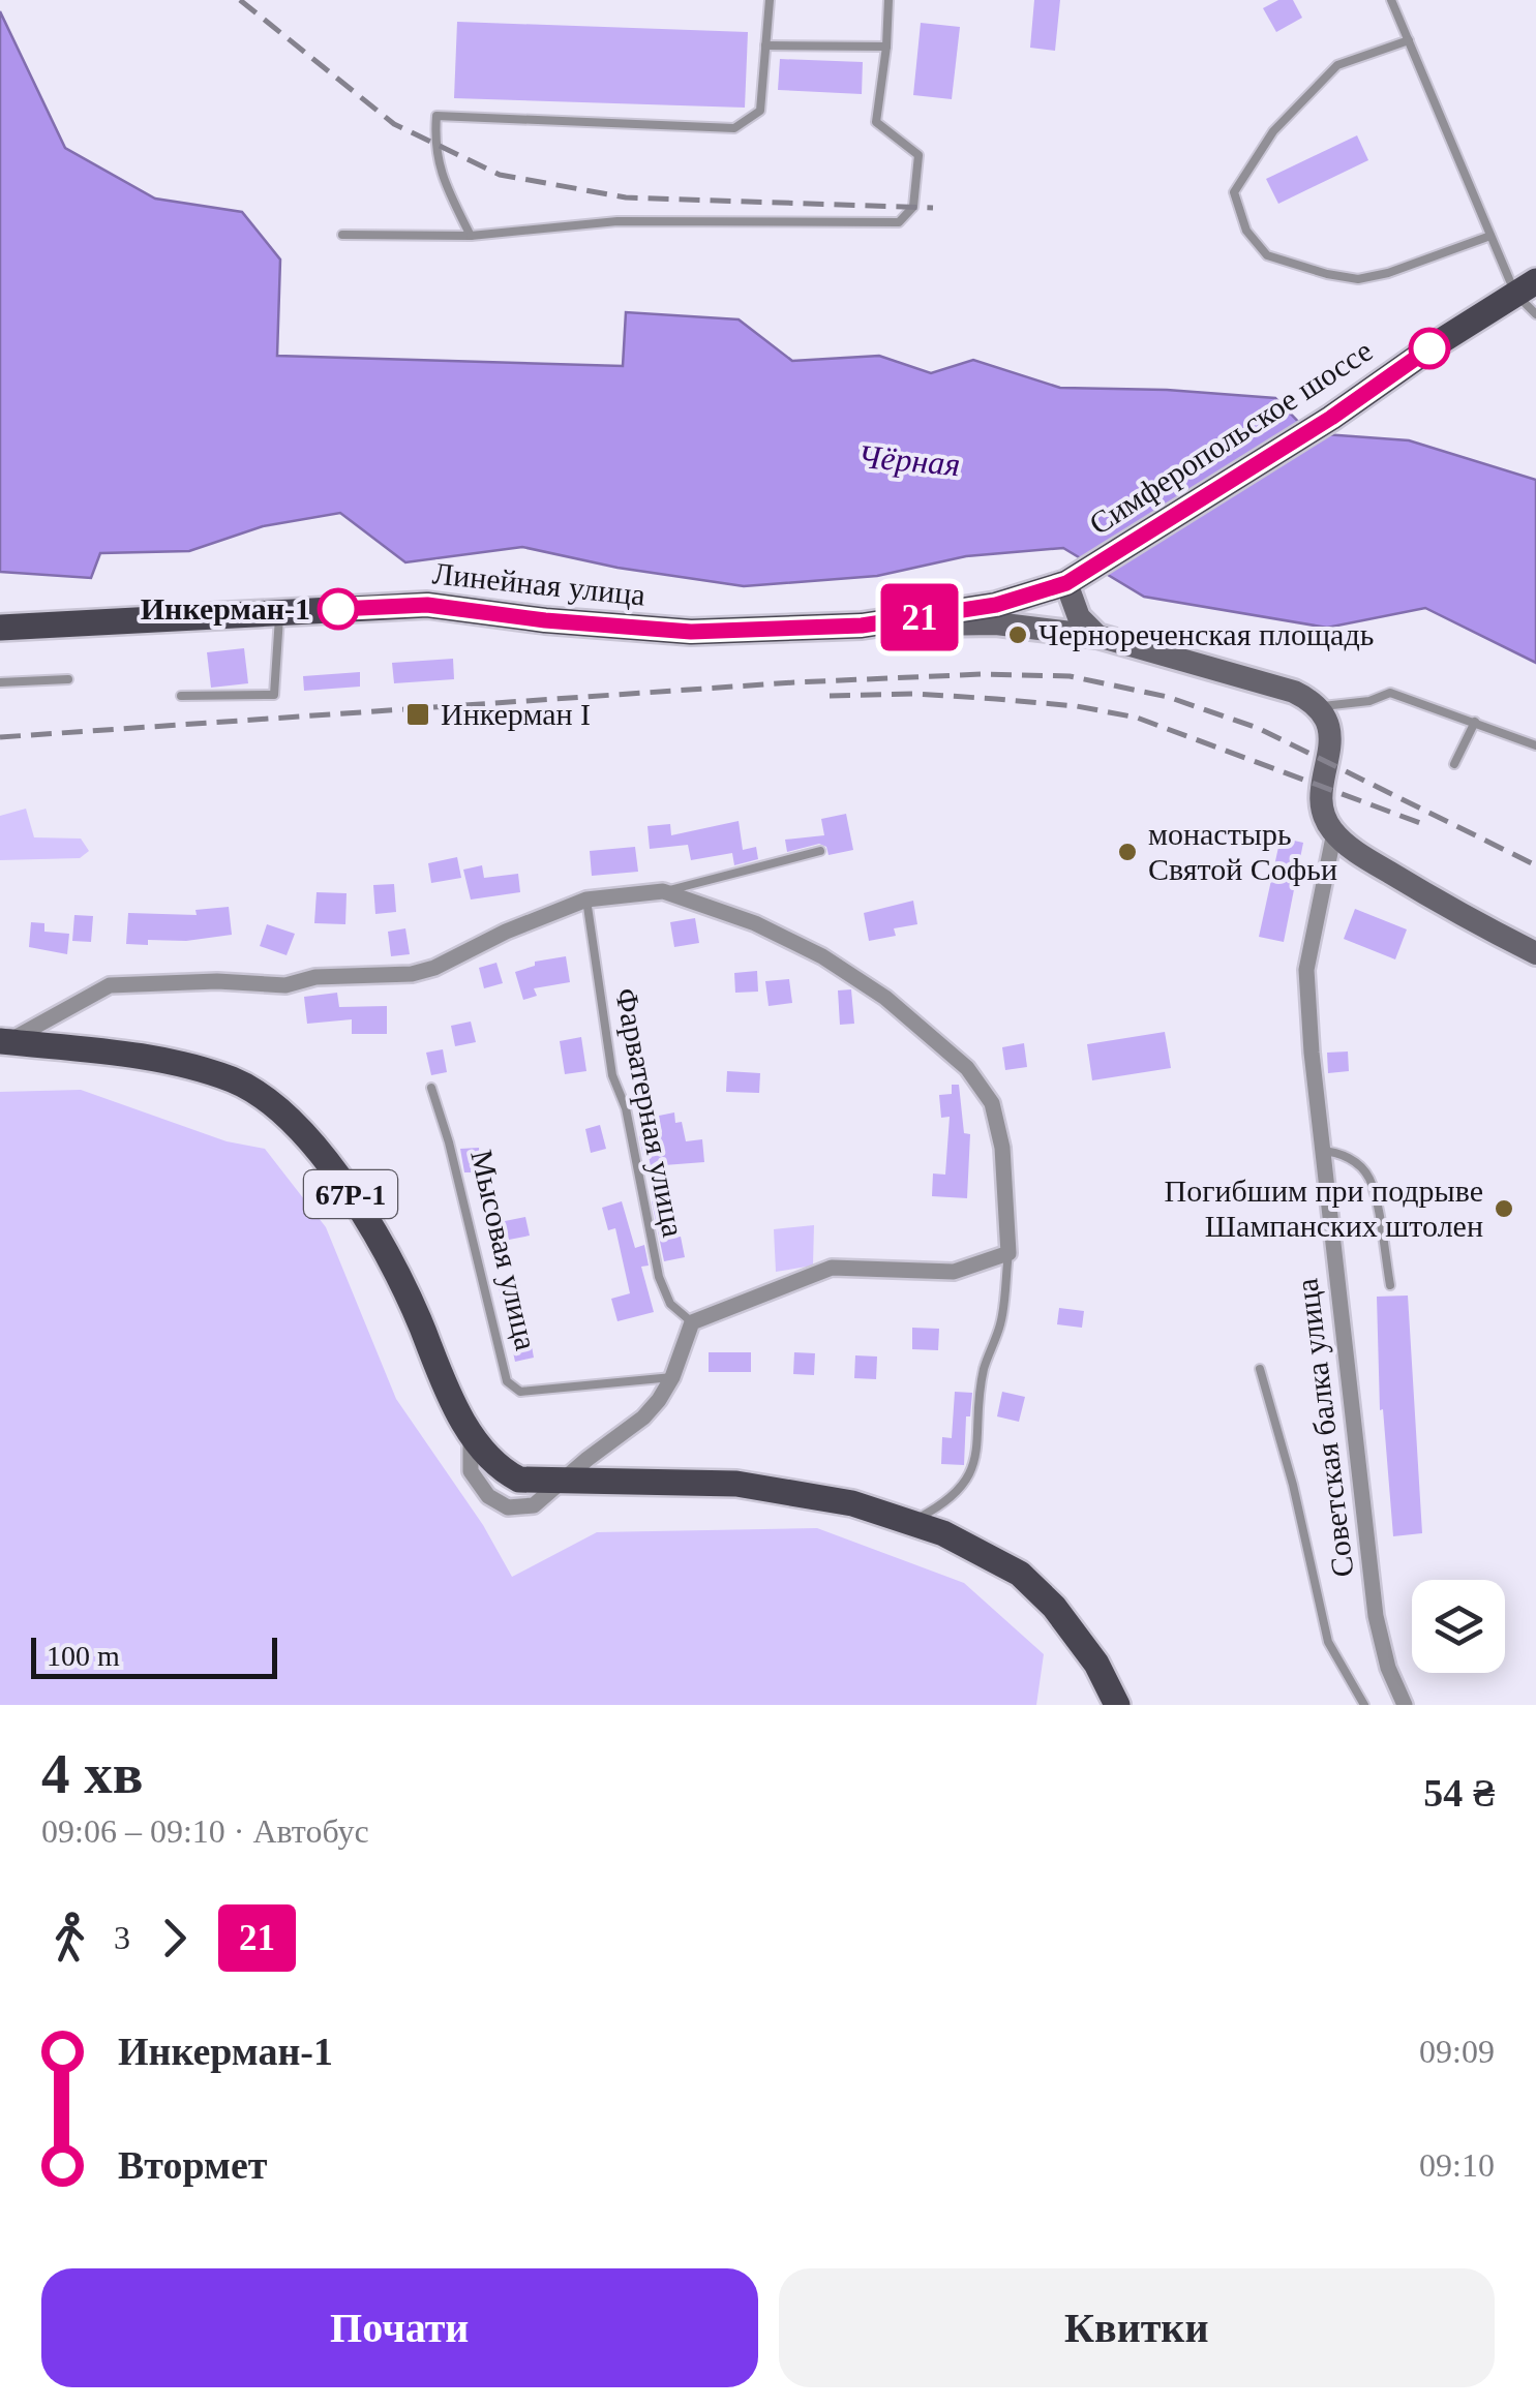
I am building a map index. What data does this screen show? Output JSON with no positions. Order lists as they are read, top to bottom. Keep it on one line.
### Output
{"streets":{"main road":["Симферопольское шоссе","Линейная улица","67Р-1"],"street":["Советская балка улица"],"lane":["Фарватерная улица","Мысовая улица"]},"crossings":[["Симферопольское шоссе","Линейная улица"]],"water":["Чёрная"],"places":{"other":["Инкерман-1","Чернореченская площадь","монастырь Святой Софьи","Погибшим при подрыве Шампанских штолен"],"transit":["Инкерман I"]},"lines":["bus line 21"],"scale_bar":"100 m","page":{"on_map":"21","scale":"100 m","heading":["4 хв","09:06 – 09:10 · Автобус","54 ₴"],"legs":["3","21"],"list":[{"name":"Инкерман-1","value":"09:09"},{"name":"Втормет","value":"09:10"}],"buttons":["Почати","Квитки"]}}
